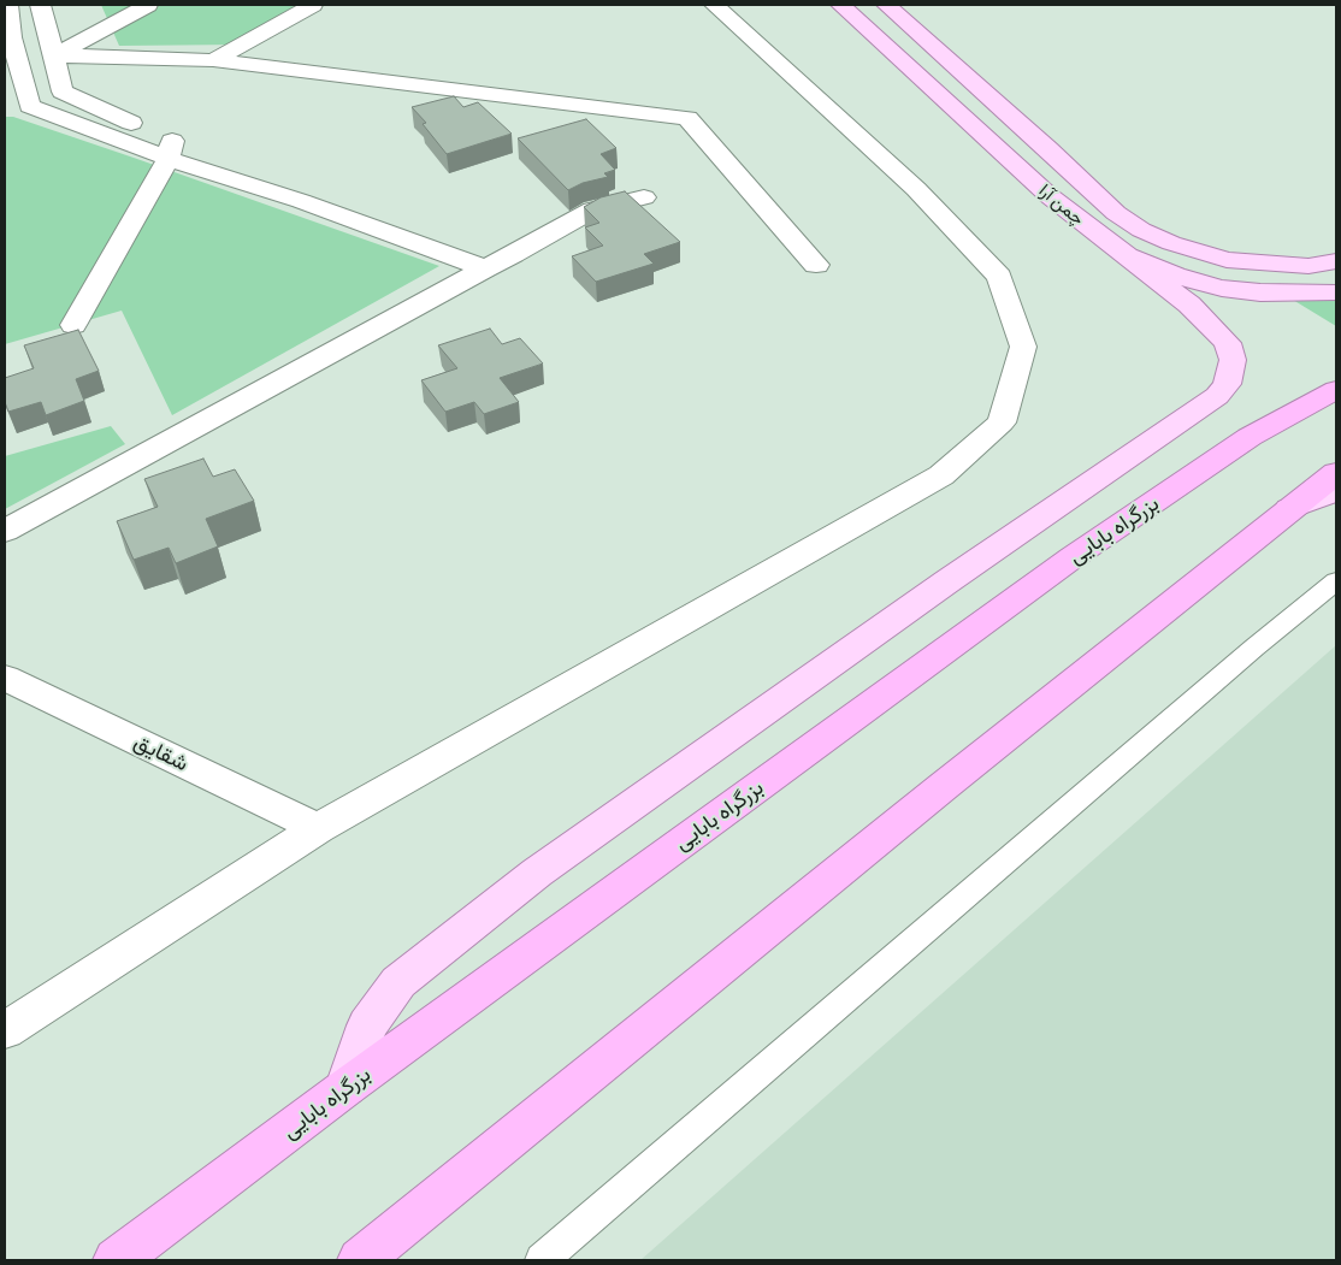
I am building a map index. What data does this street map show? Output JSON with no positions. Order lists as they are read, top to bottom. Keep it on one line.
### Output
{"streets":{"highway":["بزرگراه بابایی"],"main road":["چمن آرا"],"street":["شقایق"]}}
